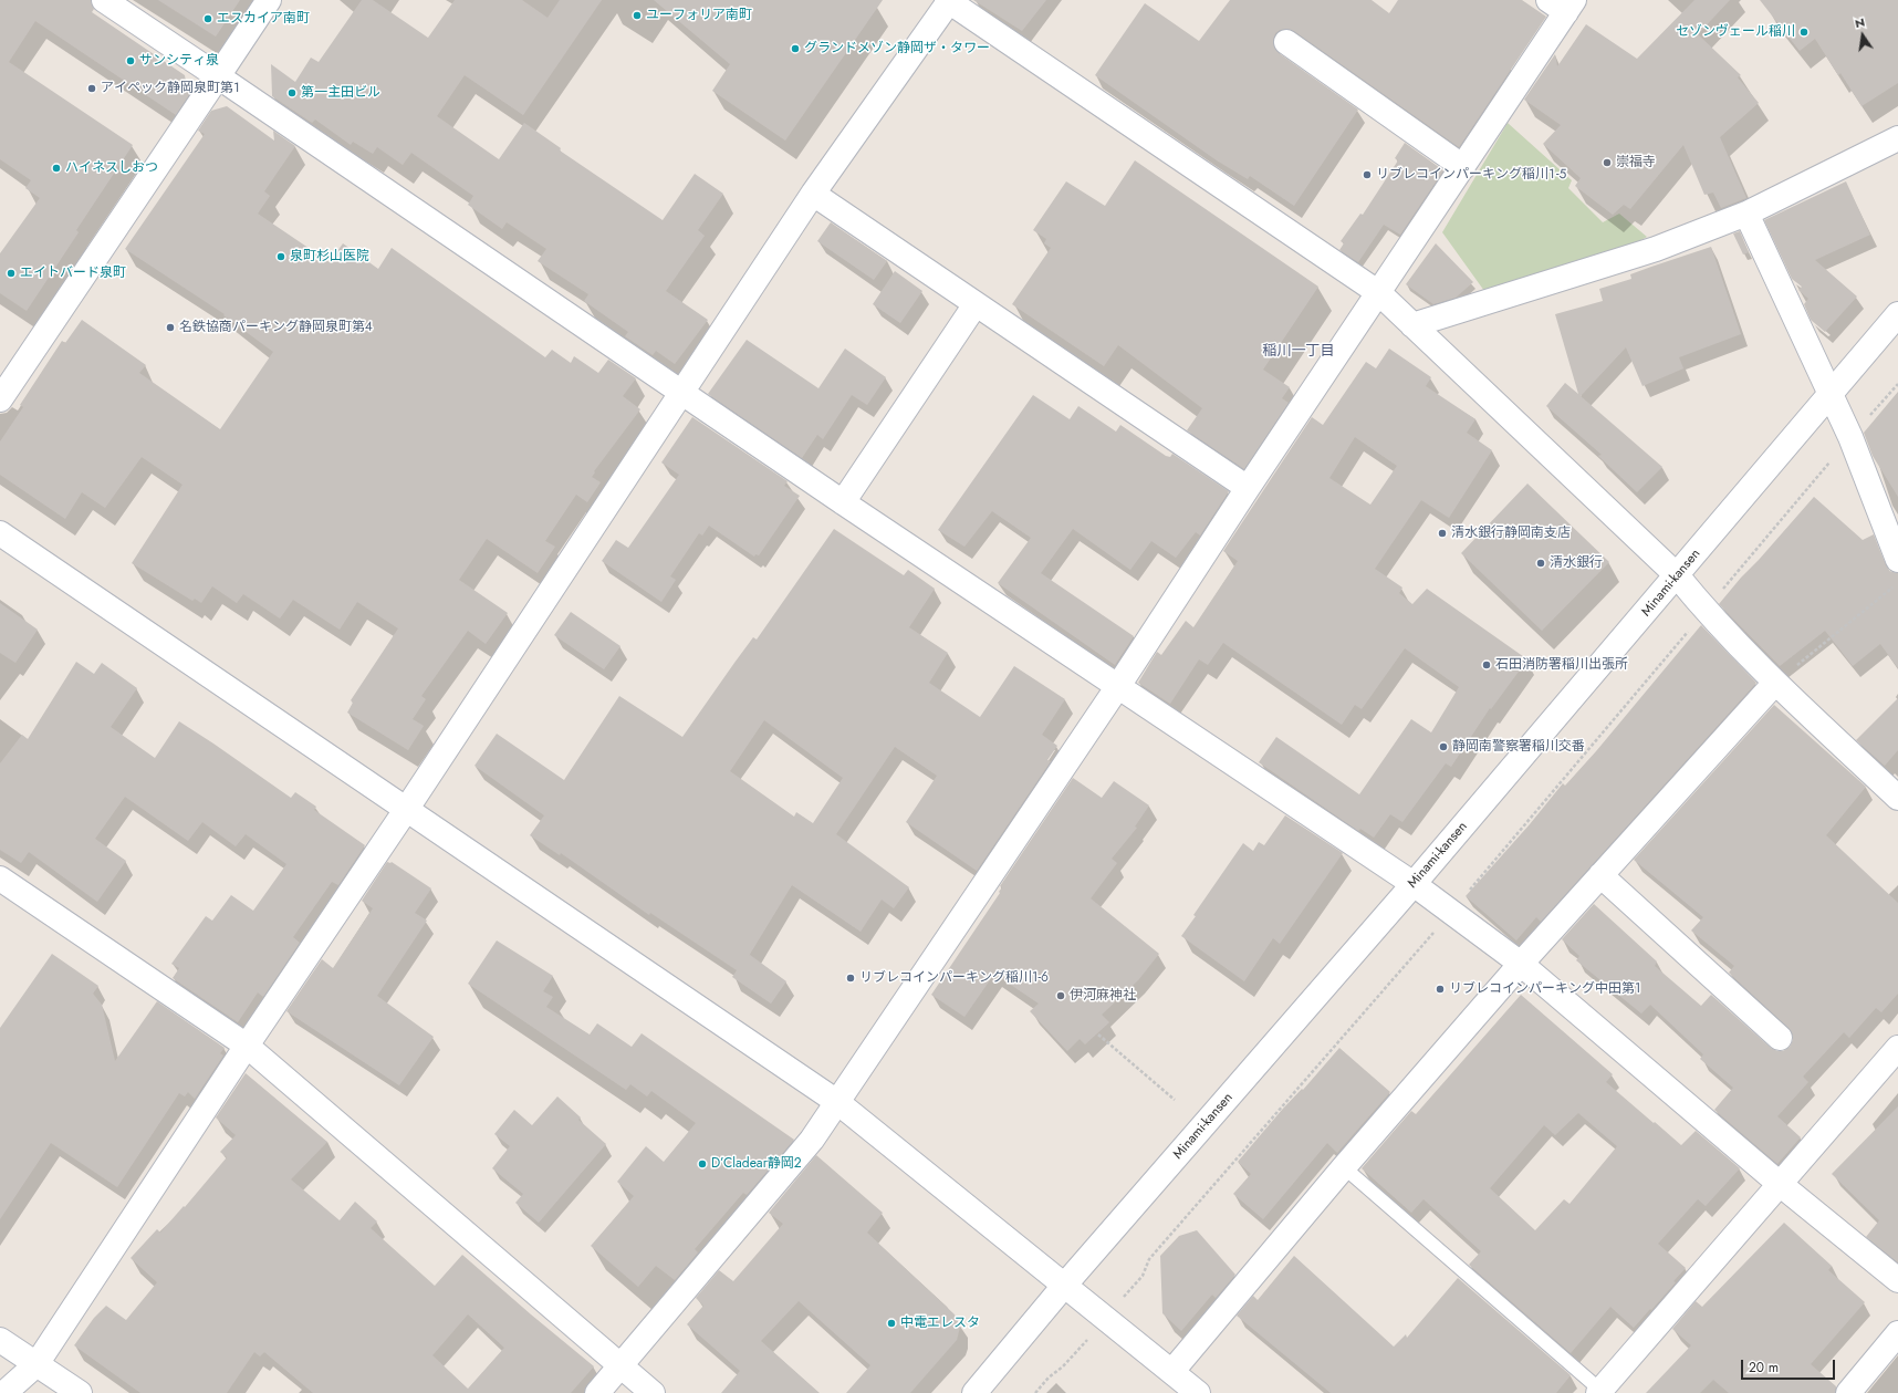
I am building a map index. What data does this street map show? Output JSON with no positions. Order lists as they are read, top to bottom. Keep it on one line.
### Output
{"streets":{"street":["Minami-kansen"]},"districts":["稲川一丁目"],"places":["ユーフォリア南町","エスカイア南町","セゾンヴェール稲川","グランドメゾン静岡ザ・タワー","サンシティ泉","アイペック静岡泉町第１","第一主田ビル","崇福寺","ハイネスしおつ","リブレコインパーキング稲川１-５","泉町杉山医院","エイトバード泉町","名鉄協商パーキング静岡泉町第４","清水銀行静岡南支店","清水銀行","石田消防署稲川出張所","静岡南警察署稲川交番","リブレコインパーキング稲川1-6","リブレコインパーキング中田第1","伊河麻神社","D’Cladear静岡2","中電エレスタ"],"scale_bar":"20 m","north":"top"}
